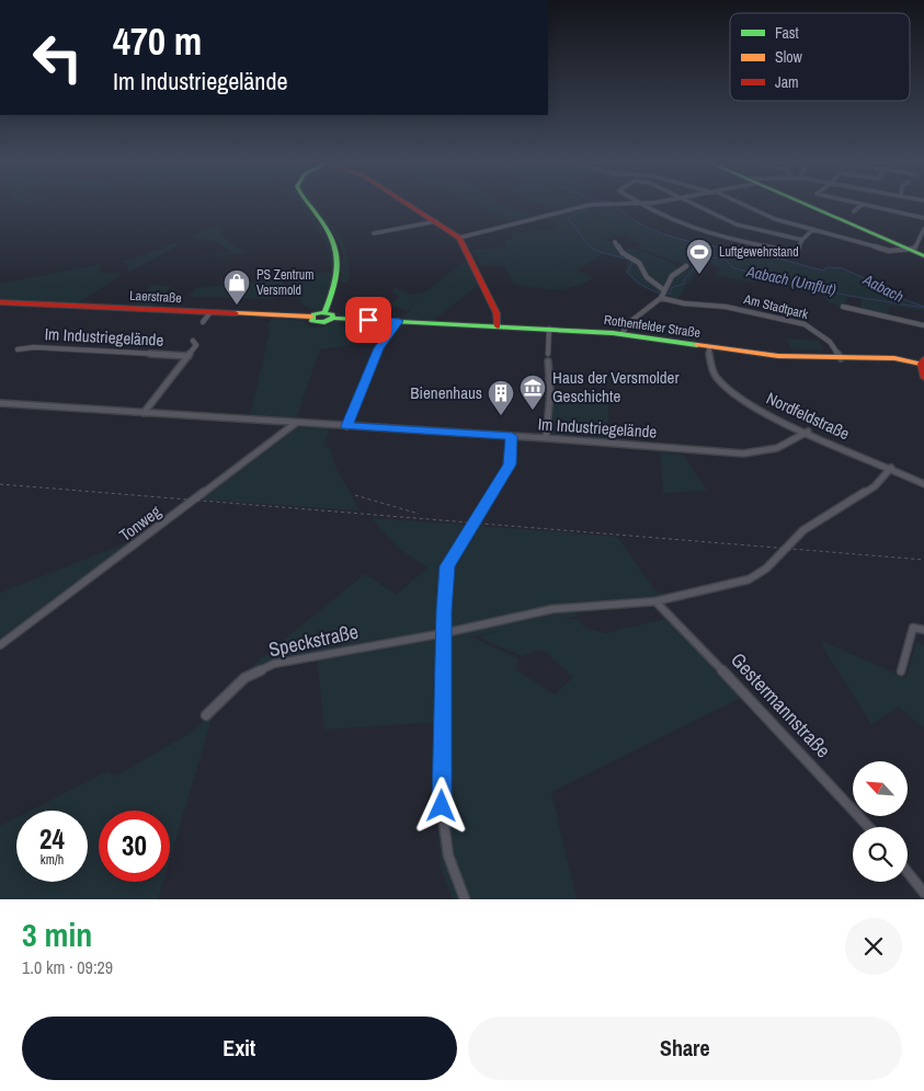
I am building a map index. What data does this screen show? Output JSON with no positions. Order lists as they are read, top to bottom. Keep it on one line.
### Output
{"streets":{"main road":["Laerstraße","Rothenfelder Straße"],"street":["Am Stadtpark","Im Industriegelände","Nordfeldstraße","Tonweg","Speckstraße","Gestermannstraße"]},"crossings":[["Am Stadtpark","Rothenfelder Straße"],["Rothenfelder Straße","Nordfeldstraße"],["Im Industriegelände","Nordfeldstraße"],["Im Industriegelände","Tonweg"],["Nordfeldstraße","Speckstraße"],["Speckstraße","Gestermannstraße"]],"water":["Aabach (Umflut)","Aabach"],"places":{"sports":["Luftgewehrstand"],"shop":["PS Zentrum Versmold"],"museum":["Haus der Versmolder Geschichte"],"building":["Bienenhaus"]},"legend":["Fast","Slow","Jam"],"north":"top left","page":{"turn":["470 m","Im Industriegelände"],"speed":"24 km/h","limit":"30","heading":["3 min","1.0 km · 09:29"],"buttons":["Exit","Share"]}}
